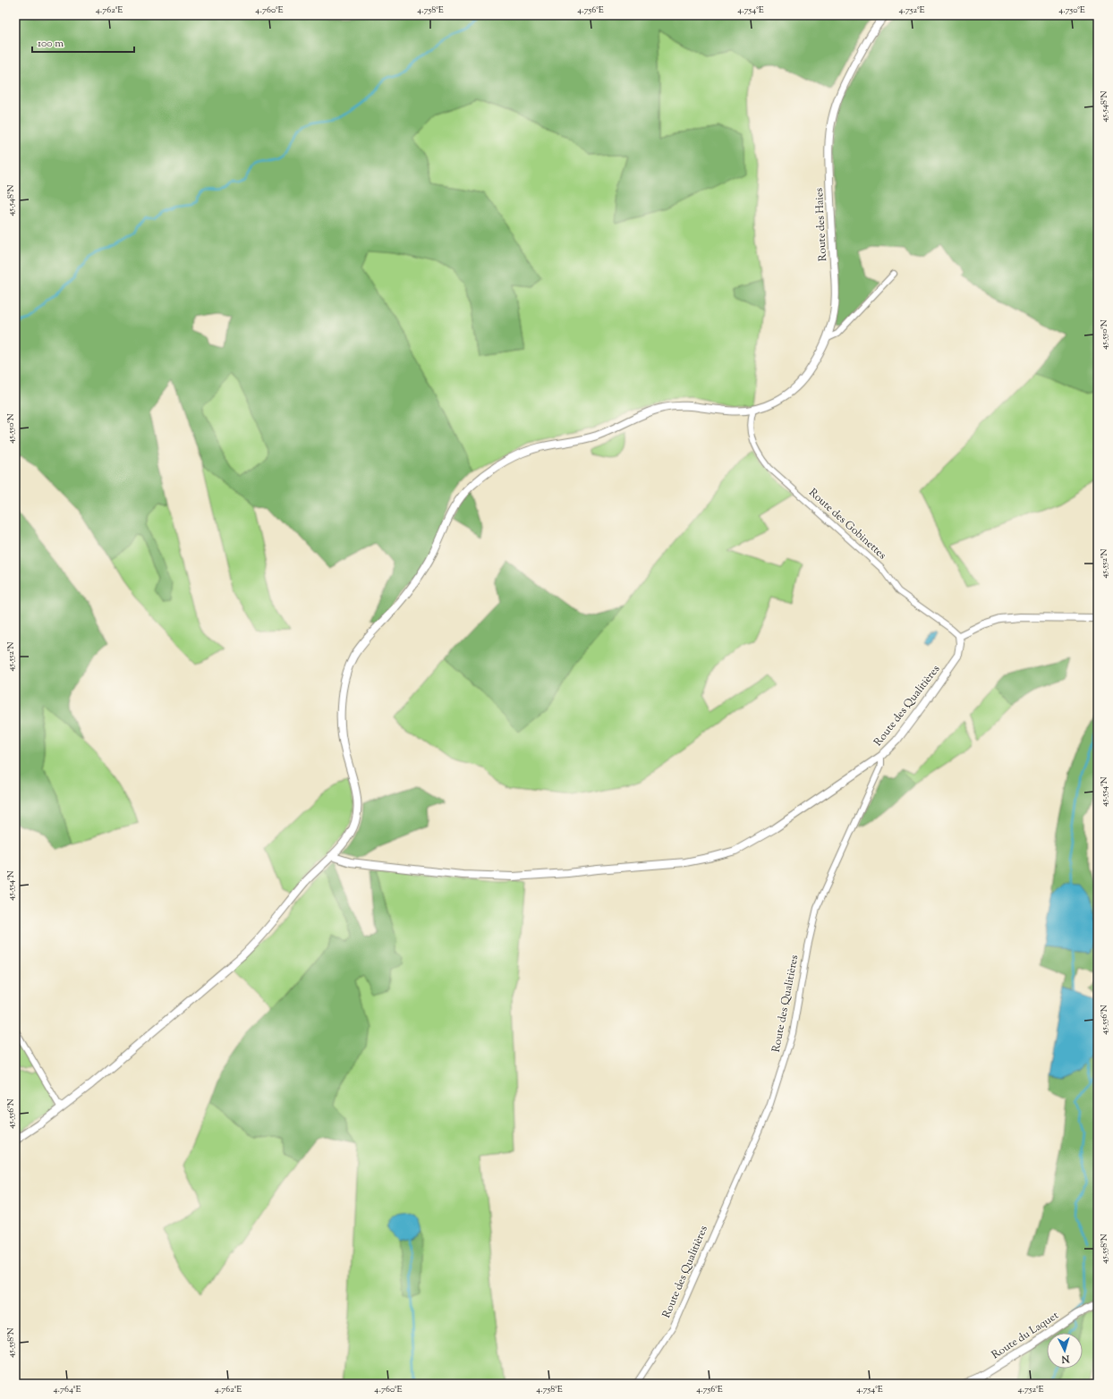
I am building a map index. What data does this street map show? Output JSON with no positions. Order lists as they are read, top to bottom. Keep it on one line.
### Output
{"streets":{"street":["Route des Haies","Route des Gobinettes","Route des Qualitières","Route du Laquet"]},"crossings":[["Route des Haies","Route des Gobinettes"],["Route des Gobinettes","Route des Qualitières"]],"scale_bar":"100 m","north":"bottom","coordinates":["4.762°E","4.760°E","4.758°E","4.756°E","4.754°E","4.752°E","4.750°E","45.548°N","45.550°N","45.552°N","45.554°N","45.556°N","45.558°N","4.764°E"]}
